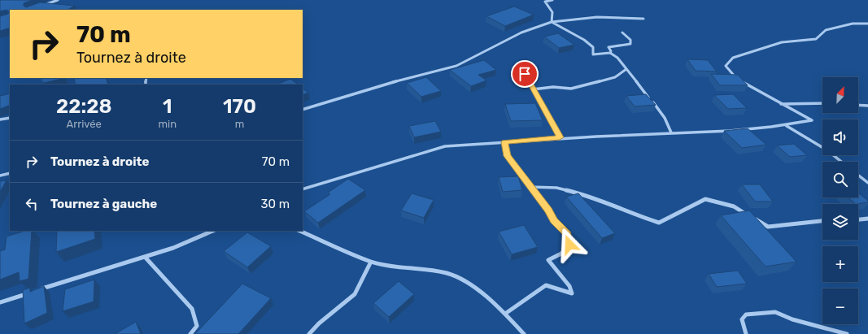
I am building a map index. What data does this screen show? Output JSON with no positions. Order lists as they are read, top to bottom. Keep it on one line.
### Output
{"north":"top right","page":{"turn":["70 m","Tournez à droite"],"map_buttons":["+","−"],"eta":["22:28","Arrivée","1","min","170","m"],"list":[{"name":"Tournez à droite","value":"70 m"},{"name":"Tournez à gauche","value":"30 m"}]}}
